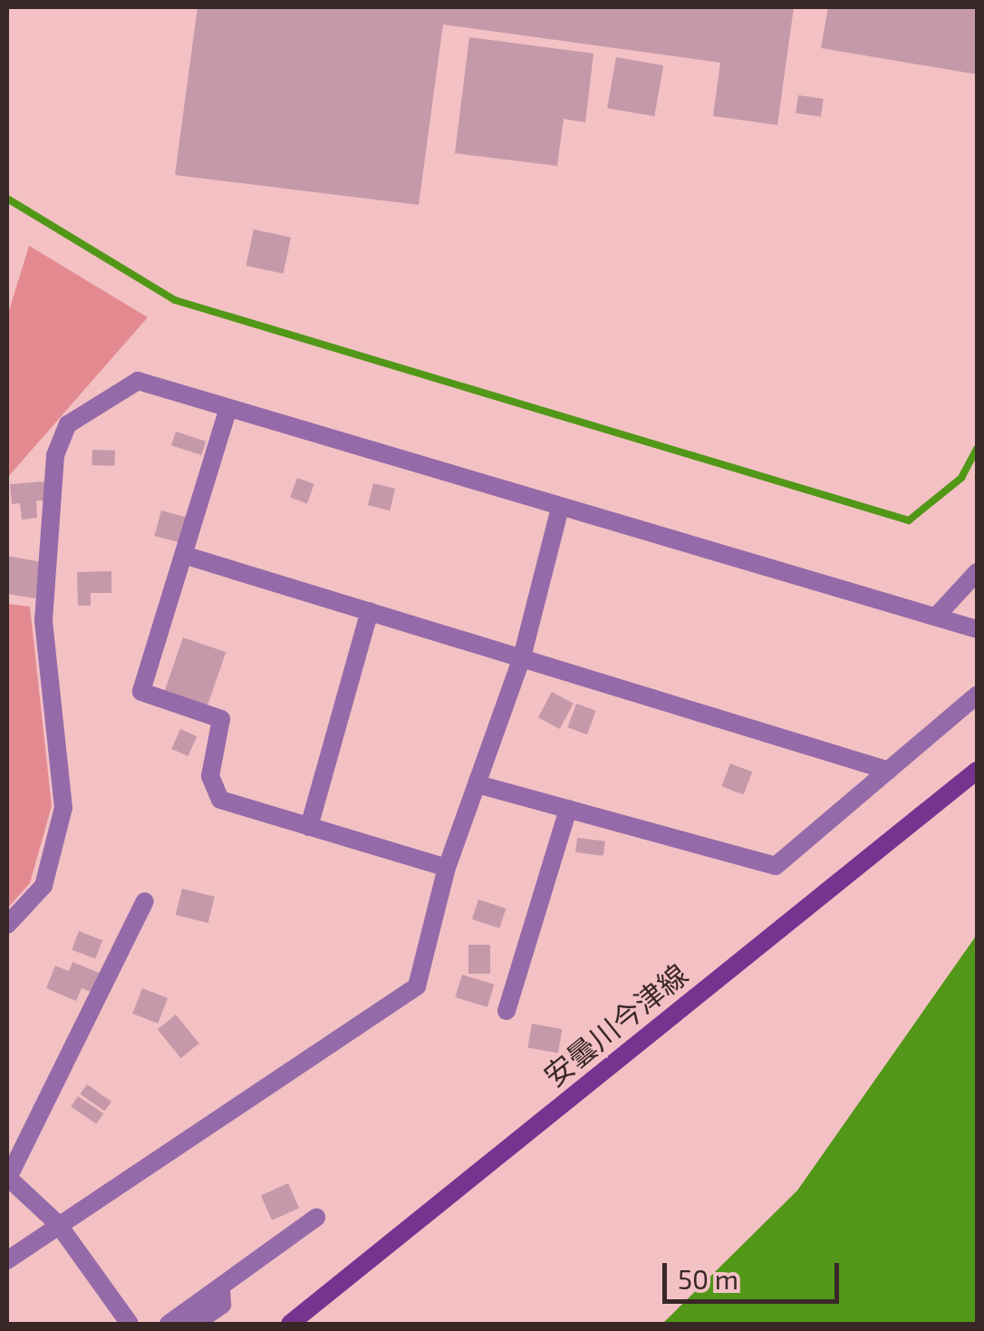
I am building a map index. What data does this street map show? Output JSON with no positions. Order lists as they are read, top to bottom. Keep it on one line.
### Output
{"streets":{"main road":["安曇川今津線"]},"scale_bar":"50 m"}
